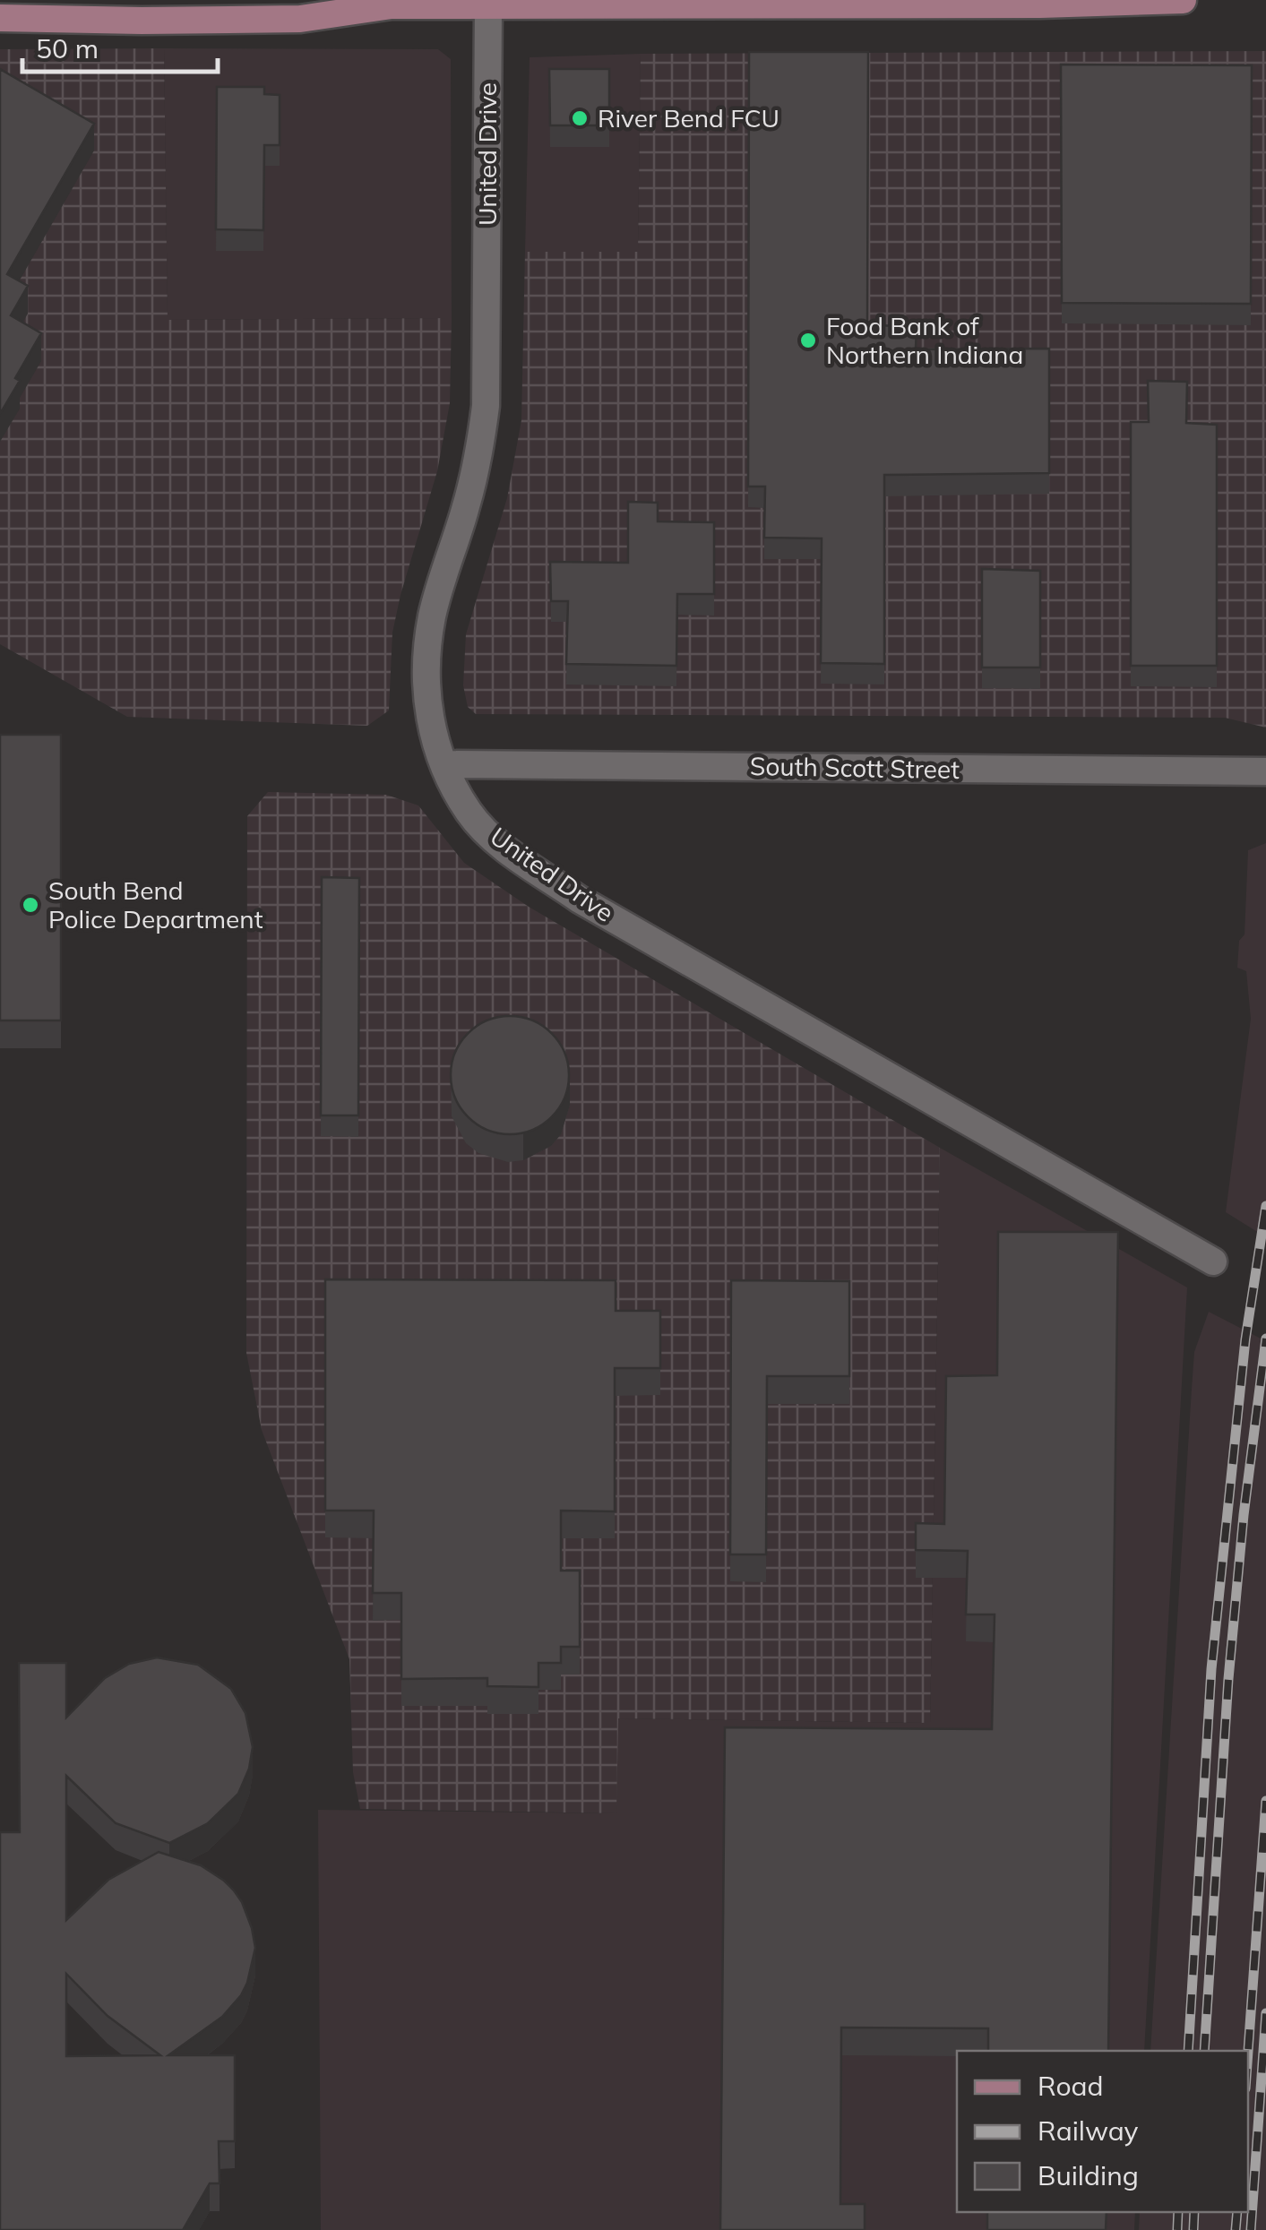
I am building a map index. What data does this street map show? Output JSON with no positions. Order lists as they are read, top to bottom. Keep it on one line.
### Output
{"streets":{"street":["United Drive","South Scott Street"]},"crossings":[["United Drive","South Scott Street"]],"places":["River Bend FCU","Food Bank of Northern Indiana","South Bend Police Department"],"legend":["Road","Railway","Building"],"scale_bar":"50 m"}
